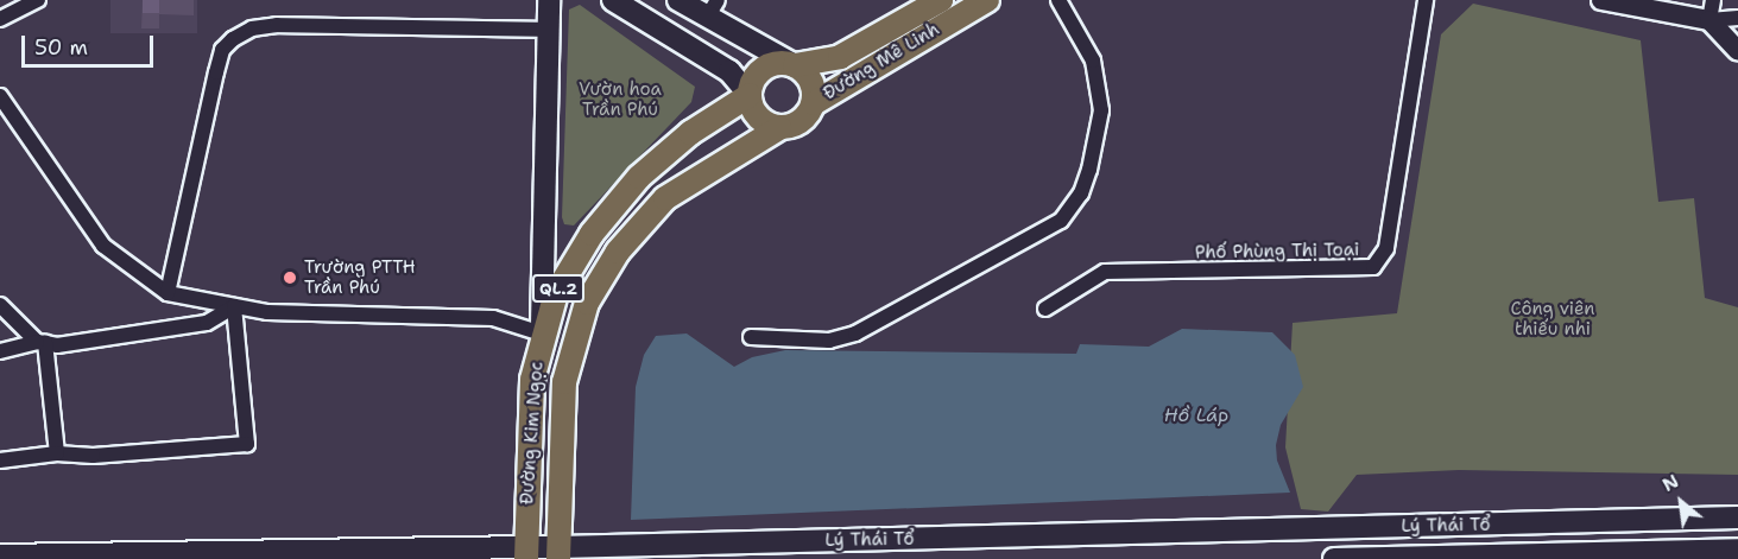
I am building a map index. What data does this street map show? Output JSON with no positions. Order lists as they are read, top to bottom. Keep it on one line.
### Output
{"streets":{"main road":["Đường Mê Linh","QL.2","Đường Kim Ngọc","Lý Thái Tổ"],"street":["Phố Phùng Thị Toại"]},"crossings":[["Đường Mê Linh","QL.2"],["Đường Mê Linh","Đường Kim Ngọc"],["QL.2","Đường Kim Ngọc"],["Đường Kim Ngọc","Lý Thái Tổ"]],"water":["Hồ Láp"],"parks":["Vườn hoa Trần Phú","Công viên thiếu nhi"],"places":["Trường PTTH Trần Phú"],"scale_bar":"50 m","north":"top left"}
